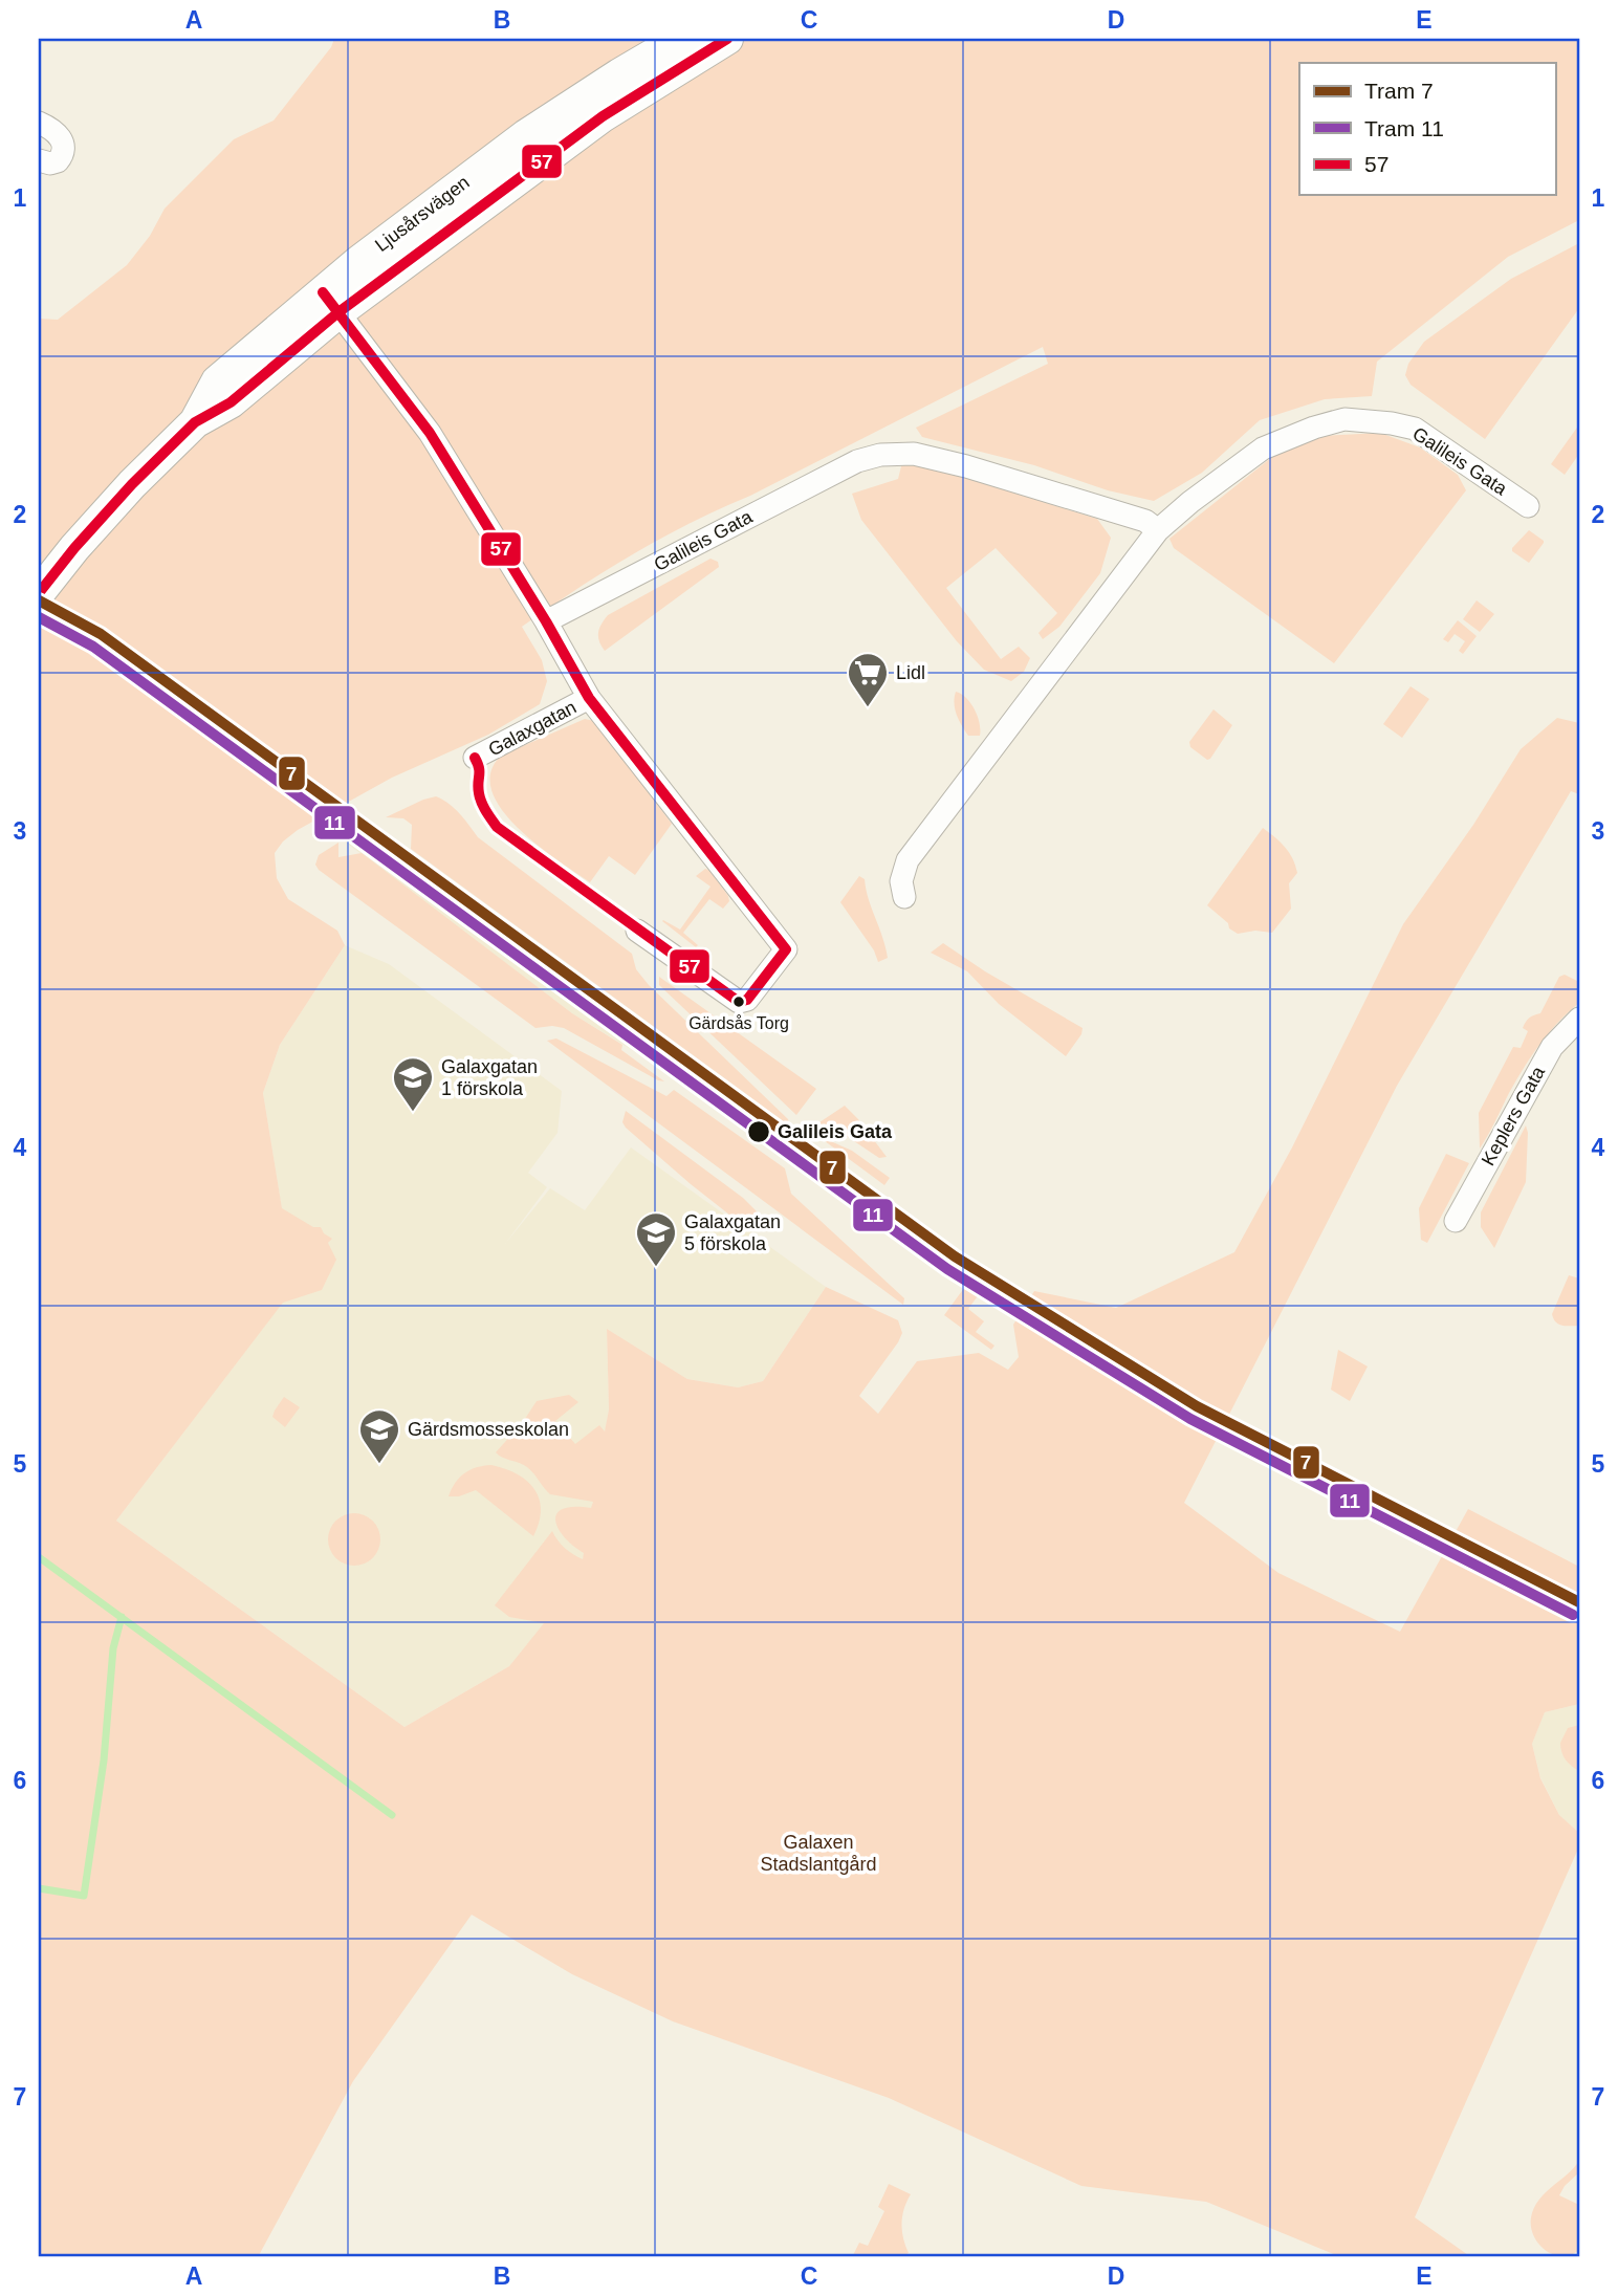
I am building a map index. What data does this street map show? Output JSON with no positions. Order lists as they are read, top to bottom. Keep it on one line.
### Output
{"streets":{"main road":["Ljusårsvägen"],"street":["Galileis Gata","Galaxgatan","Keplers Gata"]},"parks":["Galaxen Stadslantgård"],"places":{"supermarket":["Lidl"],"other":["Gärdsås Torg","Galileis Gata"],"school or university":["Galaxgatan 1 förskola","Galaxgatan 5 förskola","Gärdsmosseskolan"]},"lines":["transit line 57","tram line 7","tram line 11"],"legend":["Tram 7","Tram 11","57"],"grid":{"columns":["A","B","C","D","E"],"rows":["1","2","3","4","5","6","7"]}}
